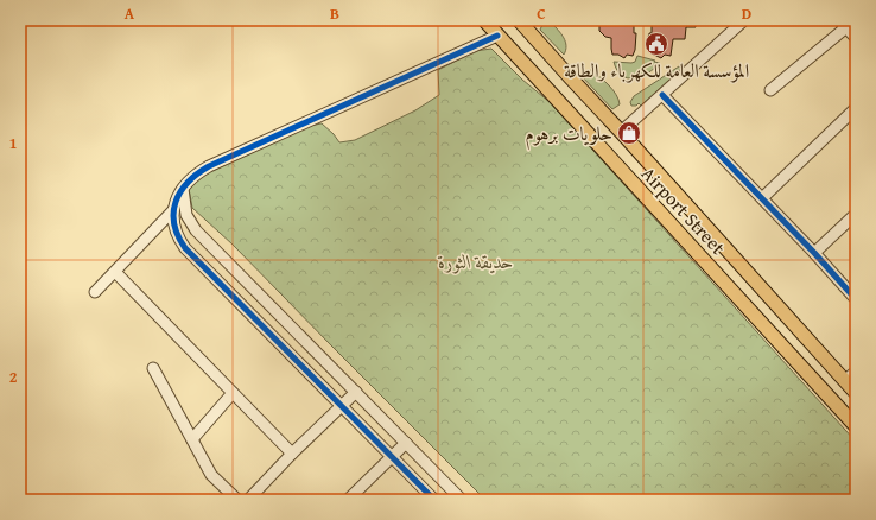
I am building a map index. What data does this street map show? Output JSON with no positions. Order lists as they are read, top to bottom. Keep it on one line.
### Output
{"streets":{"main road":["Airport Street"]},"parks":["حديقة الثورة"],"places":{"public building":["المؤسسة العامة للكهرباء والطاقة"],"shop":["حلويات برهوم"]},"grid":{"columns":["A","B","C","D"],"rows":["1","2"]}}
